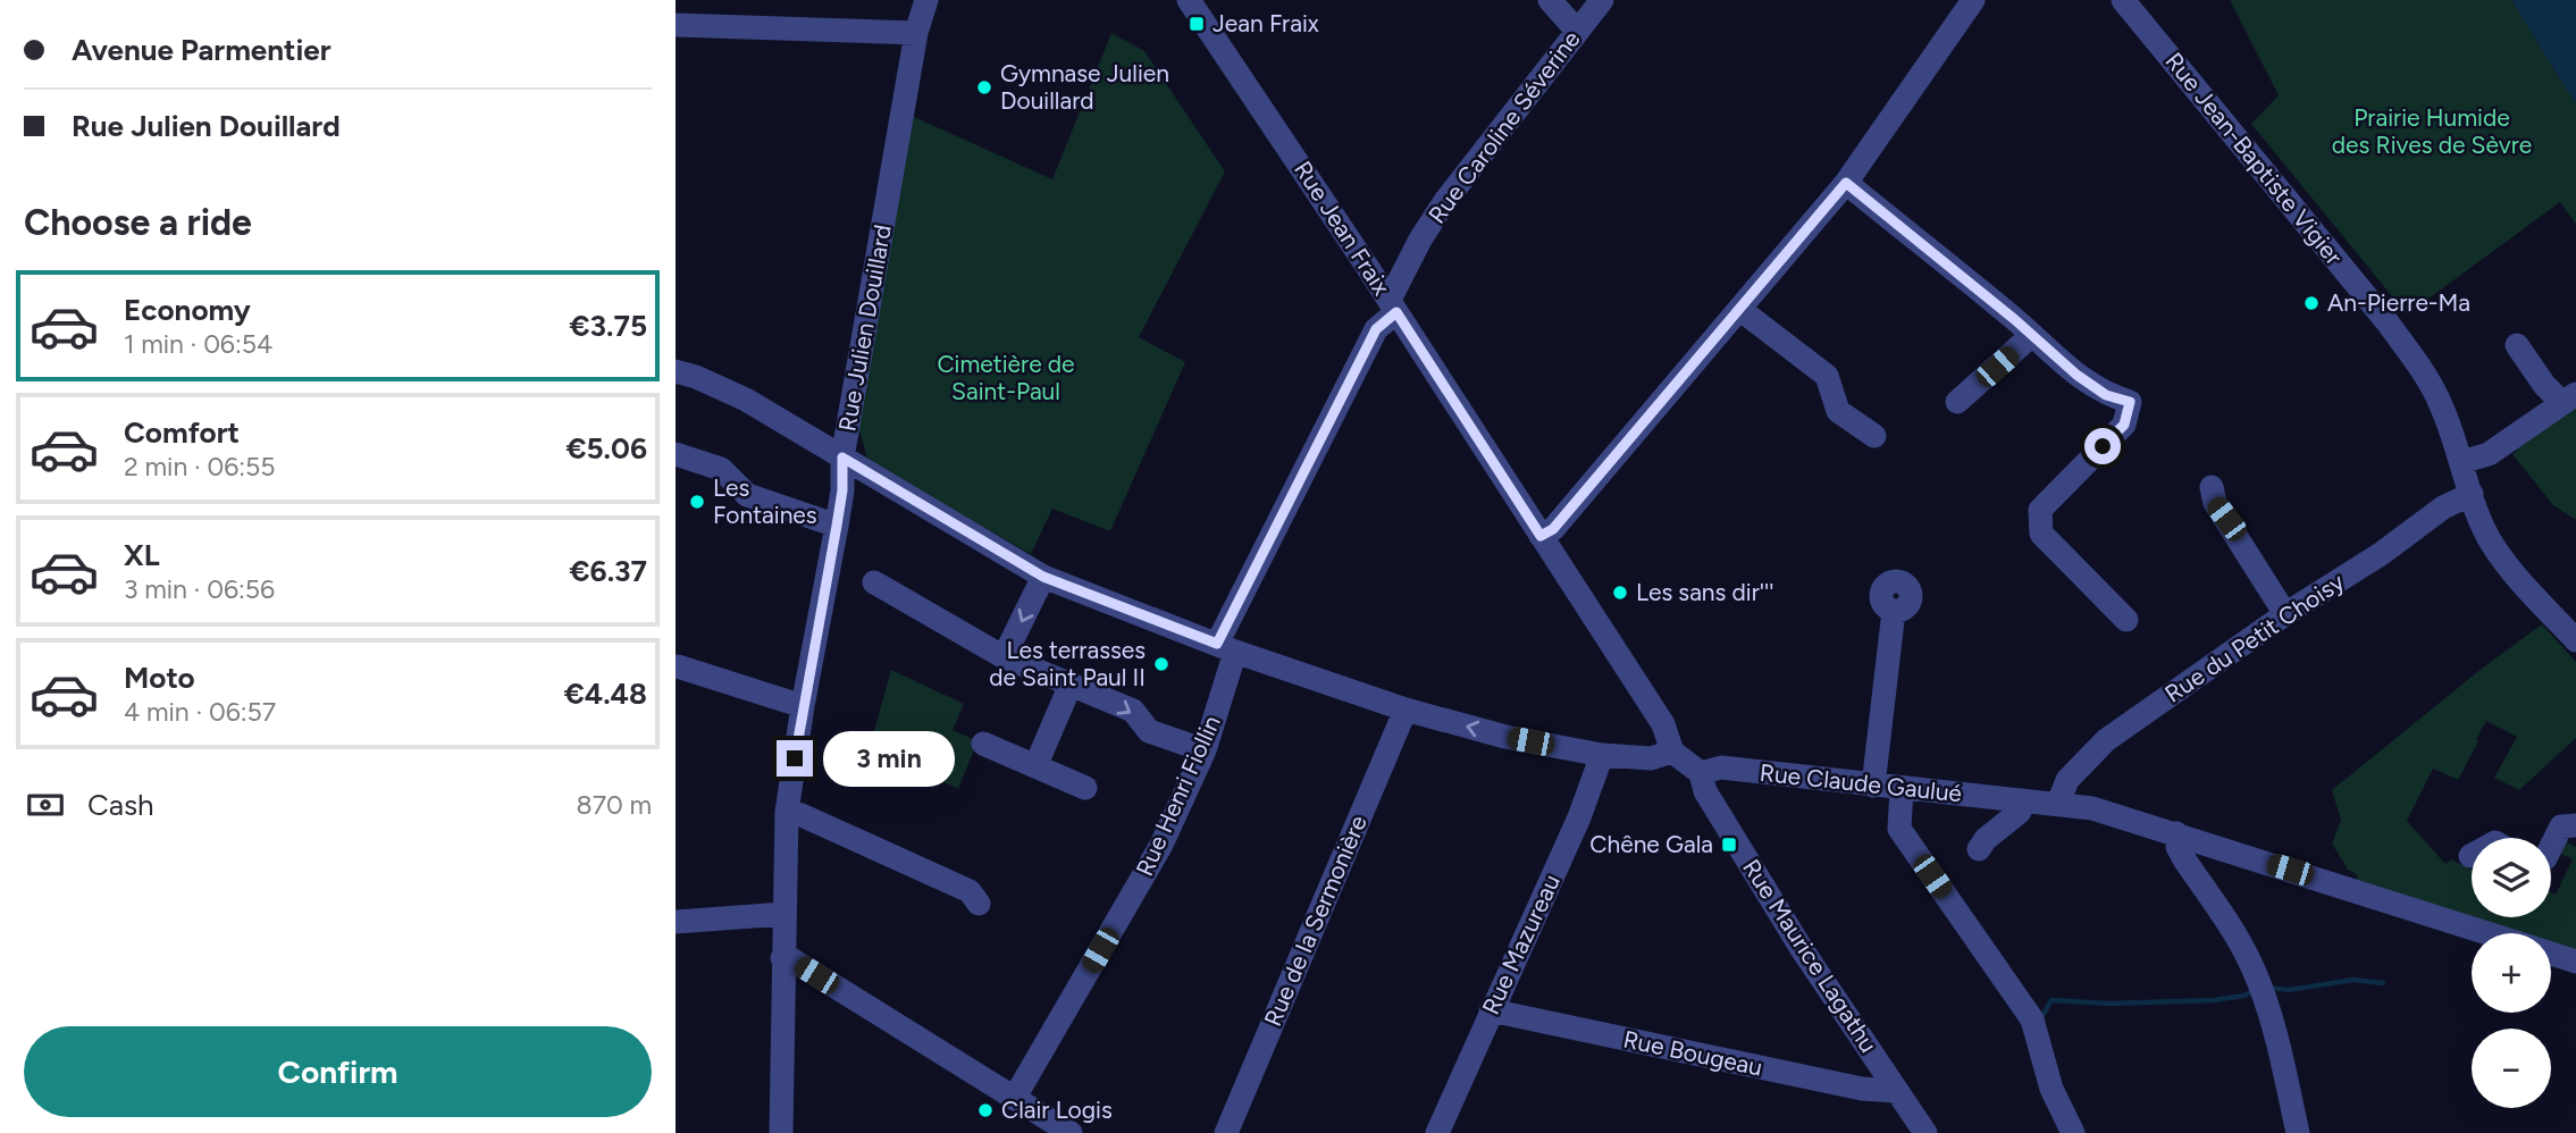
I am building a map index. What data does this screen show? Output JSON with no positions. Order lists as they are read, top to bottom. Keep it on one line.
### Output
{"streets":{"street":["Rue Caroline Séverine","Rue Jean-Baptiste Vigier","Rue Jean Fraix","Rue Julien Douillard","Rue du Petit Choisy","Rue Claude Gaulué","Rue Henri Fiollin","Rue de la Sermonière","Rue Mazureau","Rue Maurice Lagathu","Rue Bougeau"]},"crossings":[["Rue Caroline Séverine","Rue Jean Fraix"],["Rue Caroline Séverine","Rue Henri Fiollin"],["Rue Jean-Baptiste Vigier","Rue du Petit Choisy"],["Rue du Petit Choisy","Rue Claude Gaulué"],["Rue Claude Gaulué","Rue Maurice Lagathu"],["Rue Mazureau","Rue Bougeau"],["Rue Maurice Lagathu","Rue Bougeau"]],"parks":["Prairie Humide des Rives de Sèvre","Cimetière de Saint-Paul"],"places":{"transit":["Jean Fraix","Chêne Gala"],"other":["Gymnase Julien Douillard","An-Pierre-Ma","Les Fontaines","Les sans dir'''","Les terrasses de Saint Paul II","Clair Logis"]},"page":{"banner":["Avenue Parmentier","Rue Julien Douillard"],"heading":"Choose a ride","list":[{"name":"Economy","note":"1 min · 06:54","value":"€3.75"},{"name":"Comfort","note":"2 min · 06:55","value":"€5.06"},{"name":"XL","note":"3 min · 06:56","value":"€6.37"},{"name":"Moto","note":"4 min · 06:57","value":"€4.48"}],"bubble":"3 min","pay":["Cash","870 m"],"map_buttons":["+","−"],"buttons":"Confirm"}}
